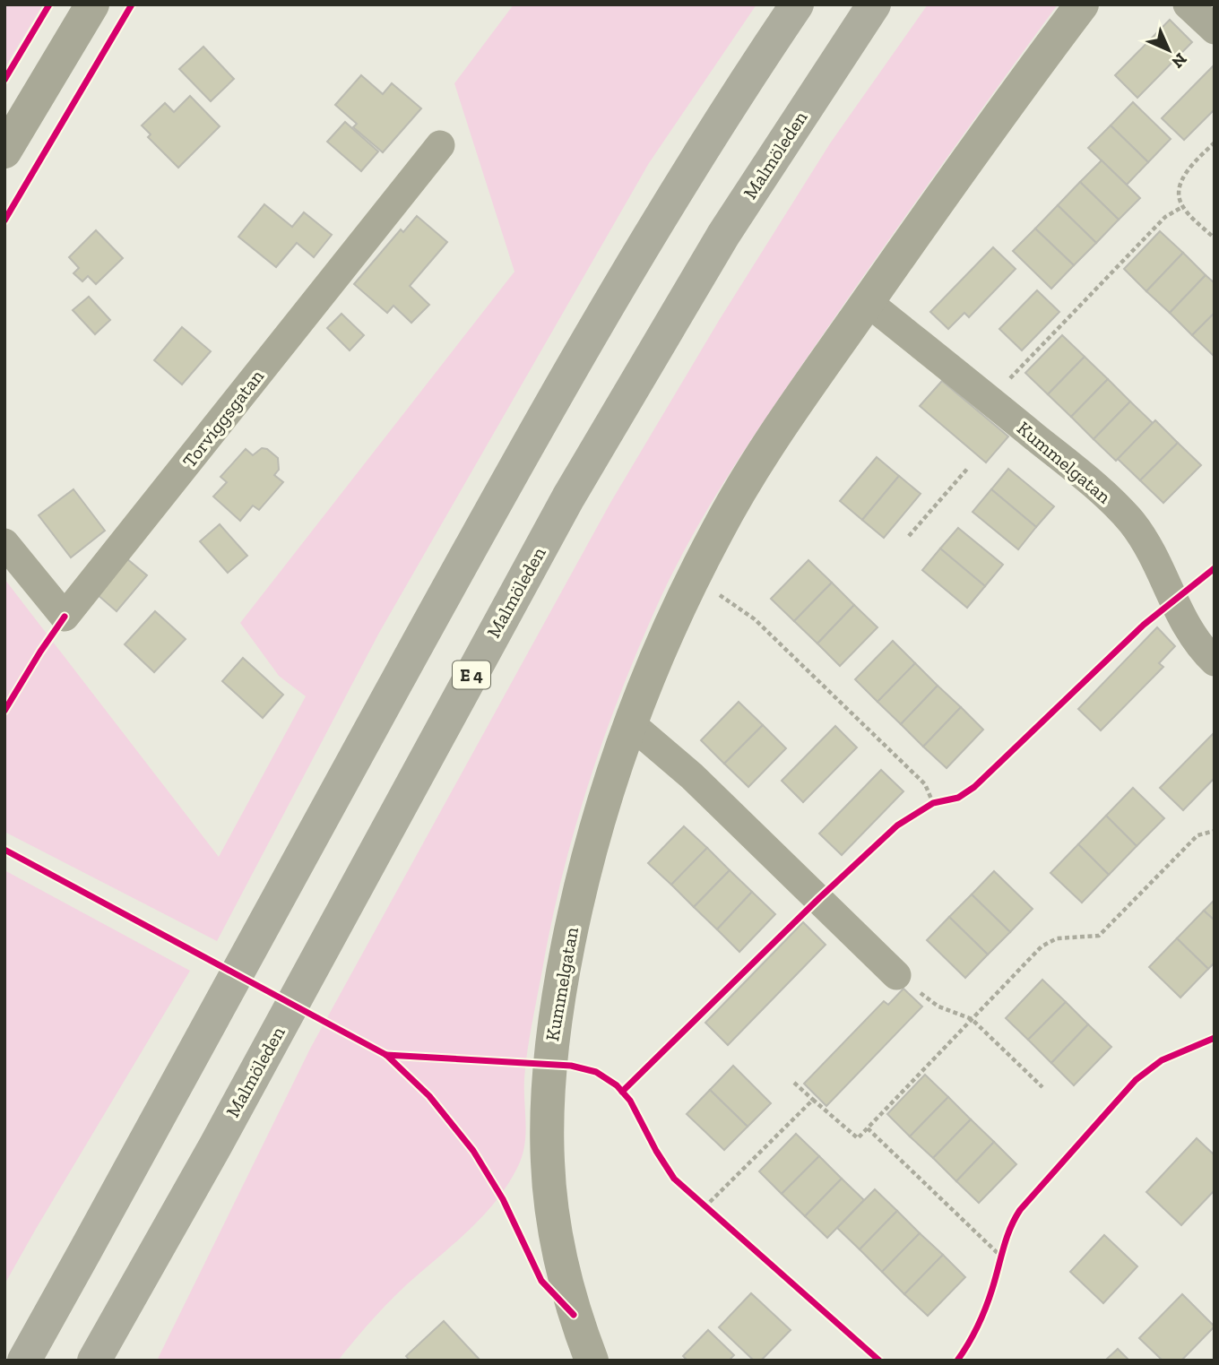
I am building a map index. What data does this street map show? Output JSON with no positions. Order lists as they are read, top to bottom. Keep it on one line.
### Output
{"streets":{"highway":["Malmöleden","E 4"],"street":["Torviggsgatan","Kummelgatan"]},"north":"bottom right"}
